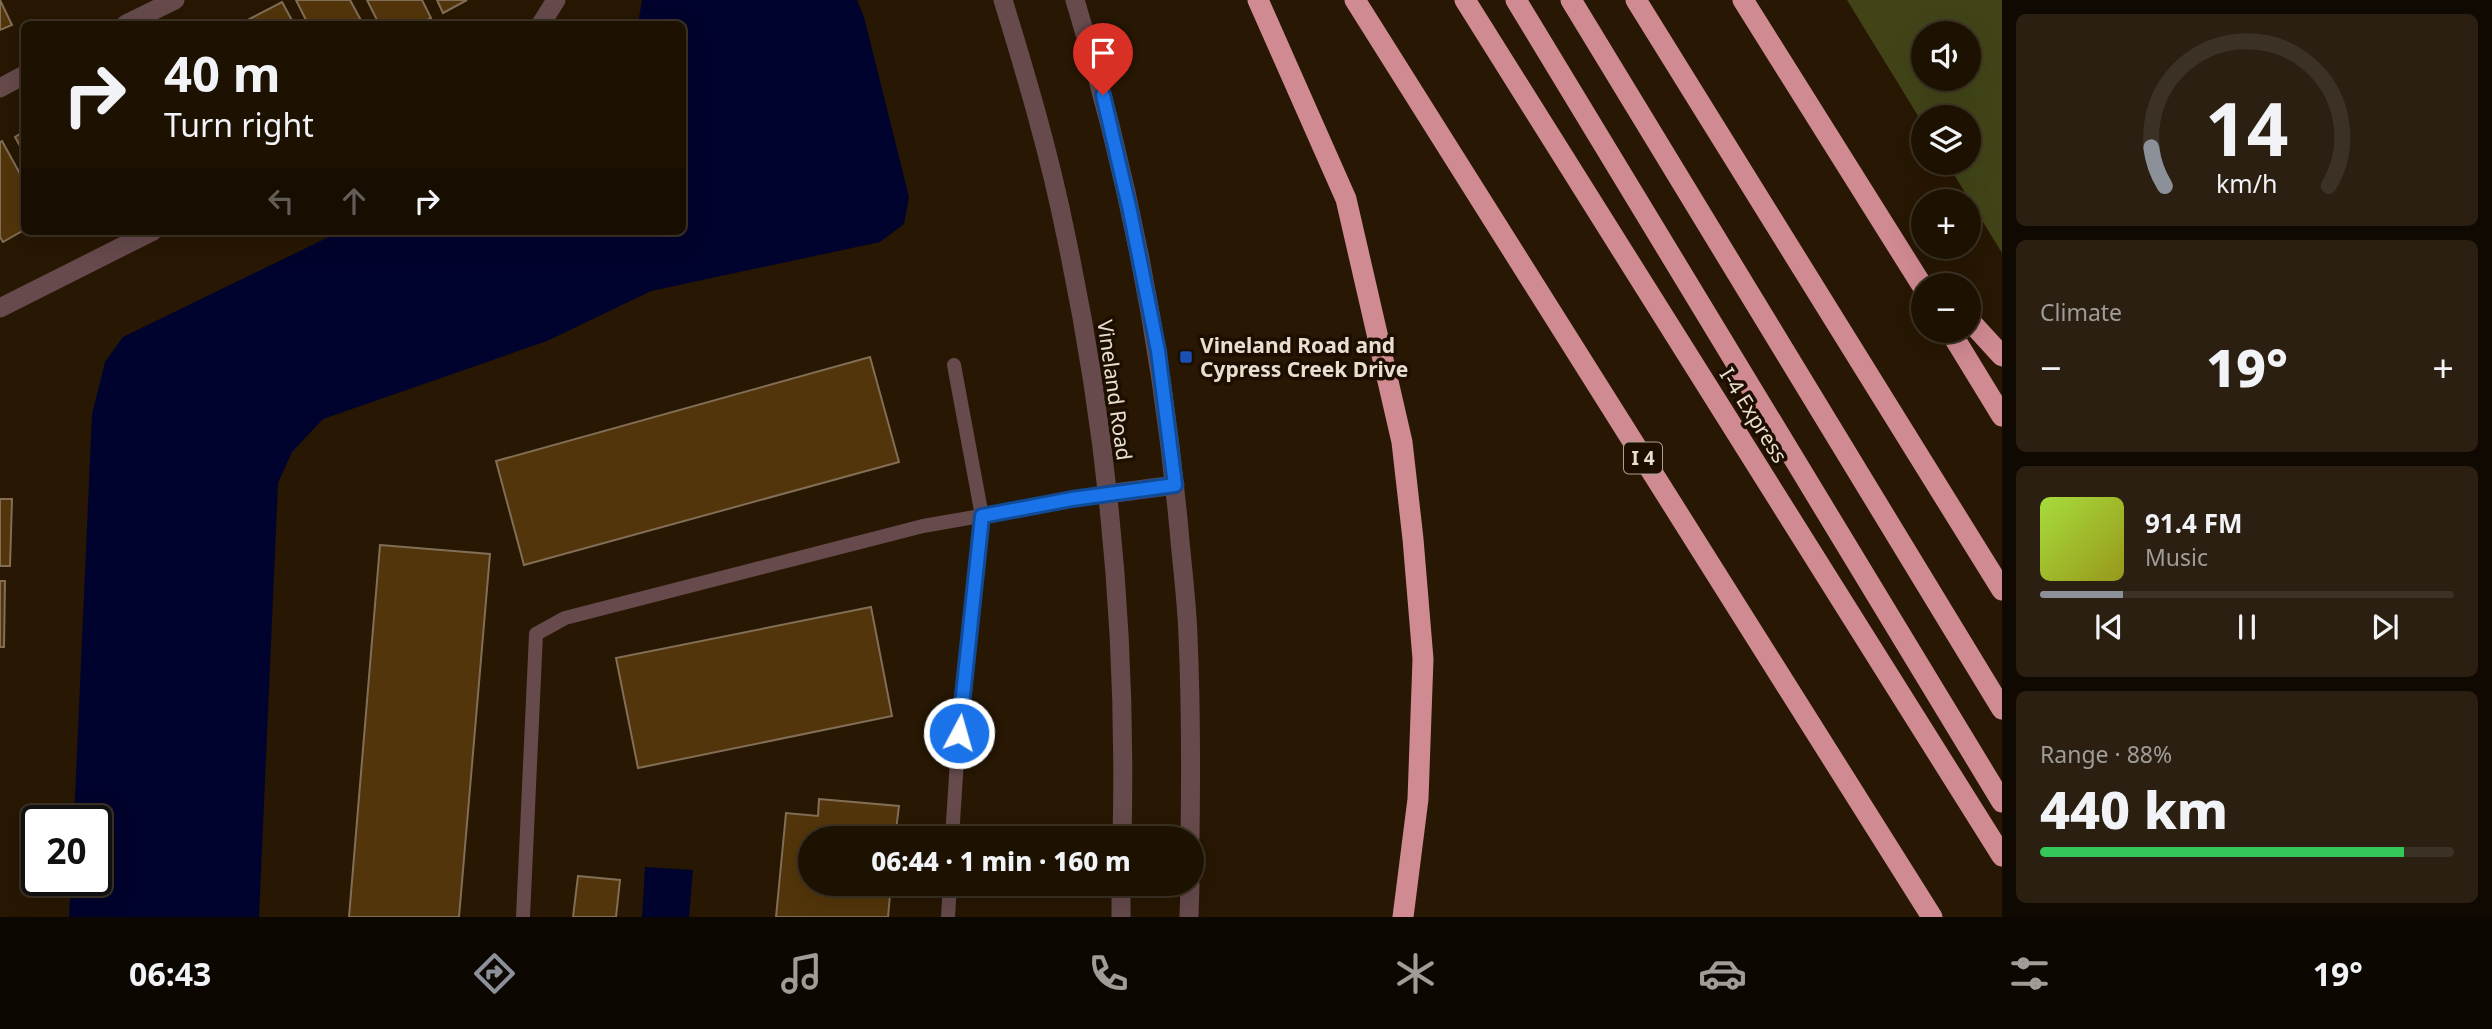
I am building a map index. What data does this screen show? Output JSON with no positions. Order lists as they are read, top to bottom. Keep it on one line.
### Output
{"streets":{"highway":["I-4 Express","I 4"],"street":["Vineland Road"]},"places":{"transit":["Vineland Road and Cypress Creek Drive"]},"page":{"map_buttons":["+","−"],"turn":["40 m","Turn right"],"tile":["Climate",["Range · 88%","440 km"]],"heat":["−","19°","+"],"song":["91.4 FM","Music"],"limit":"20","trip":"06:44 · 1 min · 160 m","tabs":["06:43","19°"],"gauge":["14","km/h"]}}
